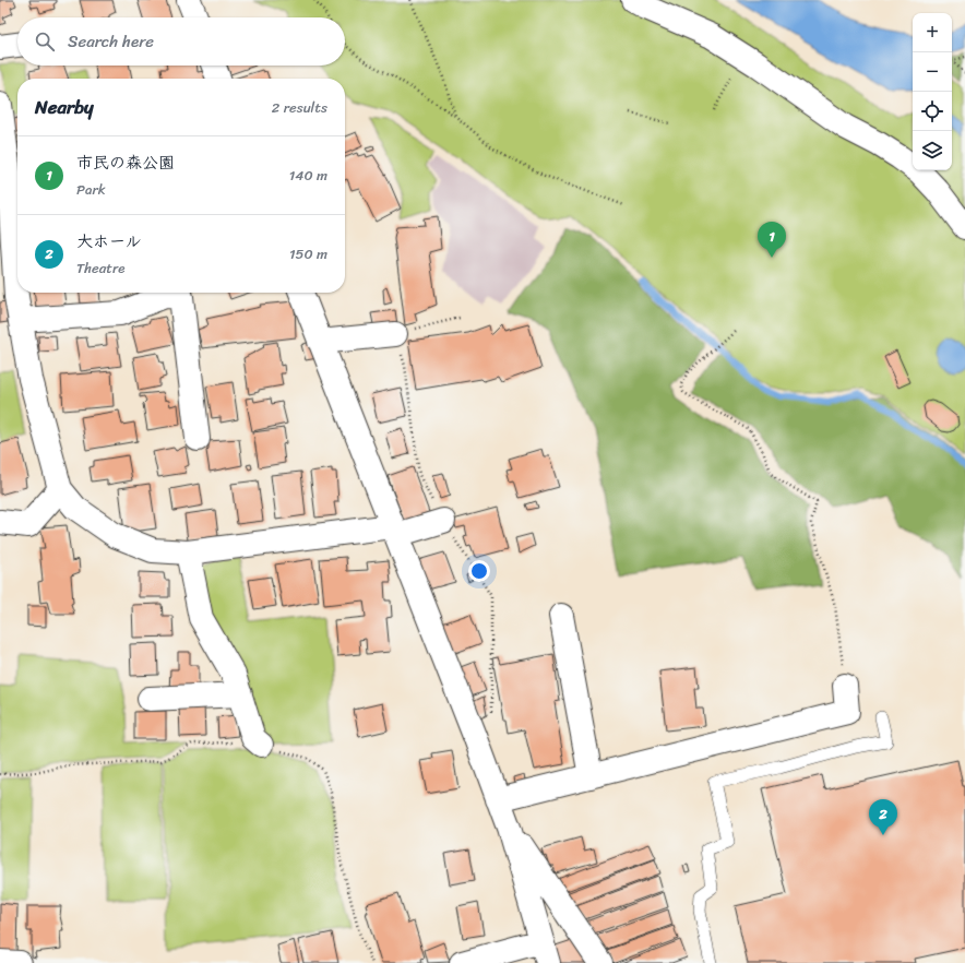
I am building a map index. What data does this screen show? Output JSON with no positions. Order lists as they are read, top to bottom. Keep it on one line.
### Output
{"page":{"map_buttons":["+","−"],"search":"Search here","heading":["Nearby","2 results"],"list":[{"mark":"1","name":"市民の森公園","note":"Park","value":"140 m"},{"mark":"2","name":"大ホール","note":"Theatre","value":"150 m"}],"pins":["1","2"]}}
